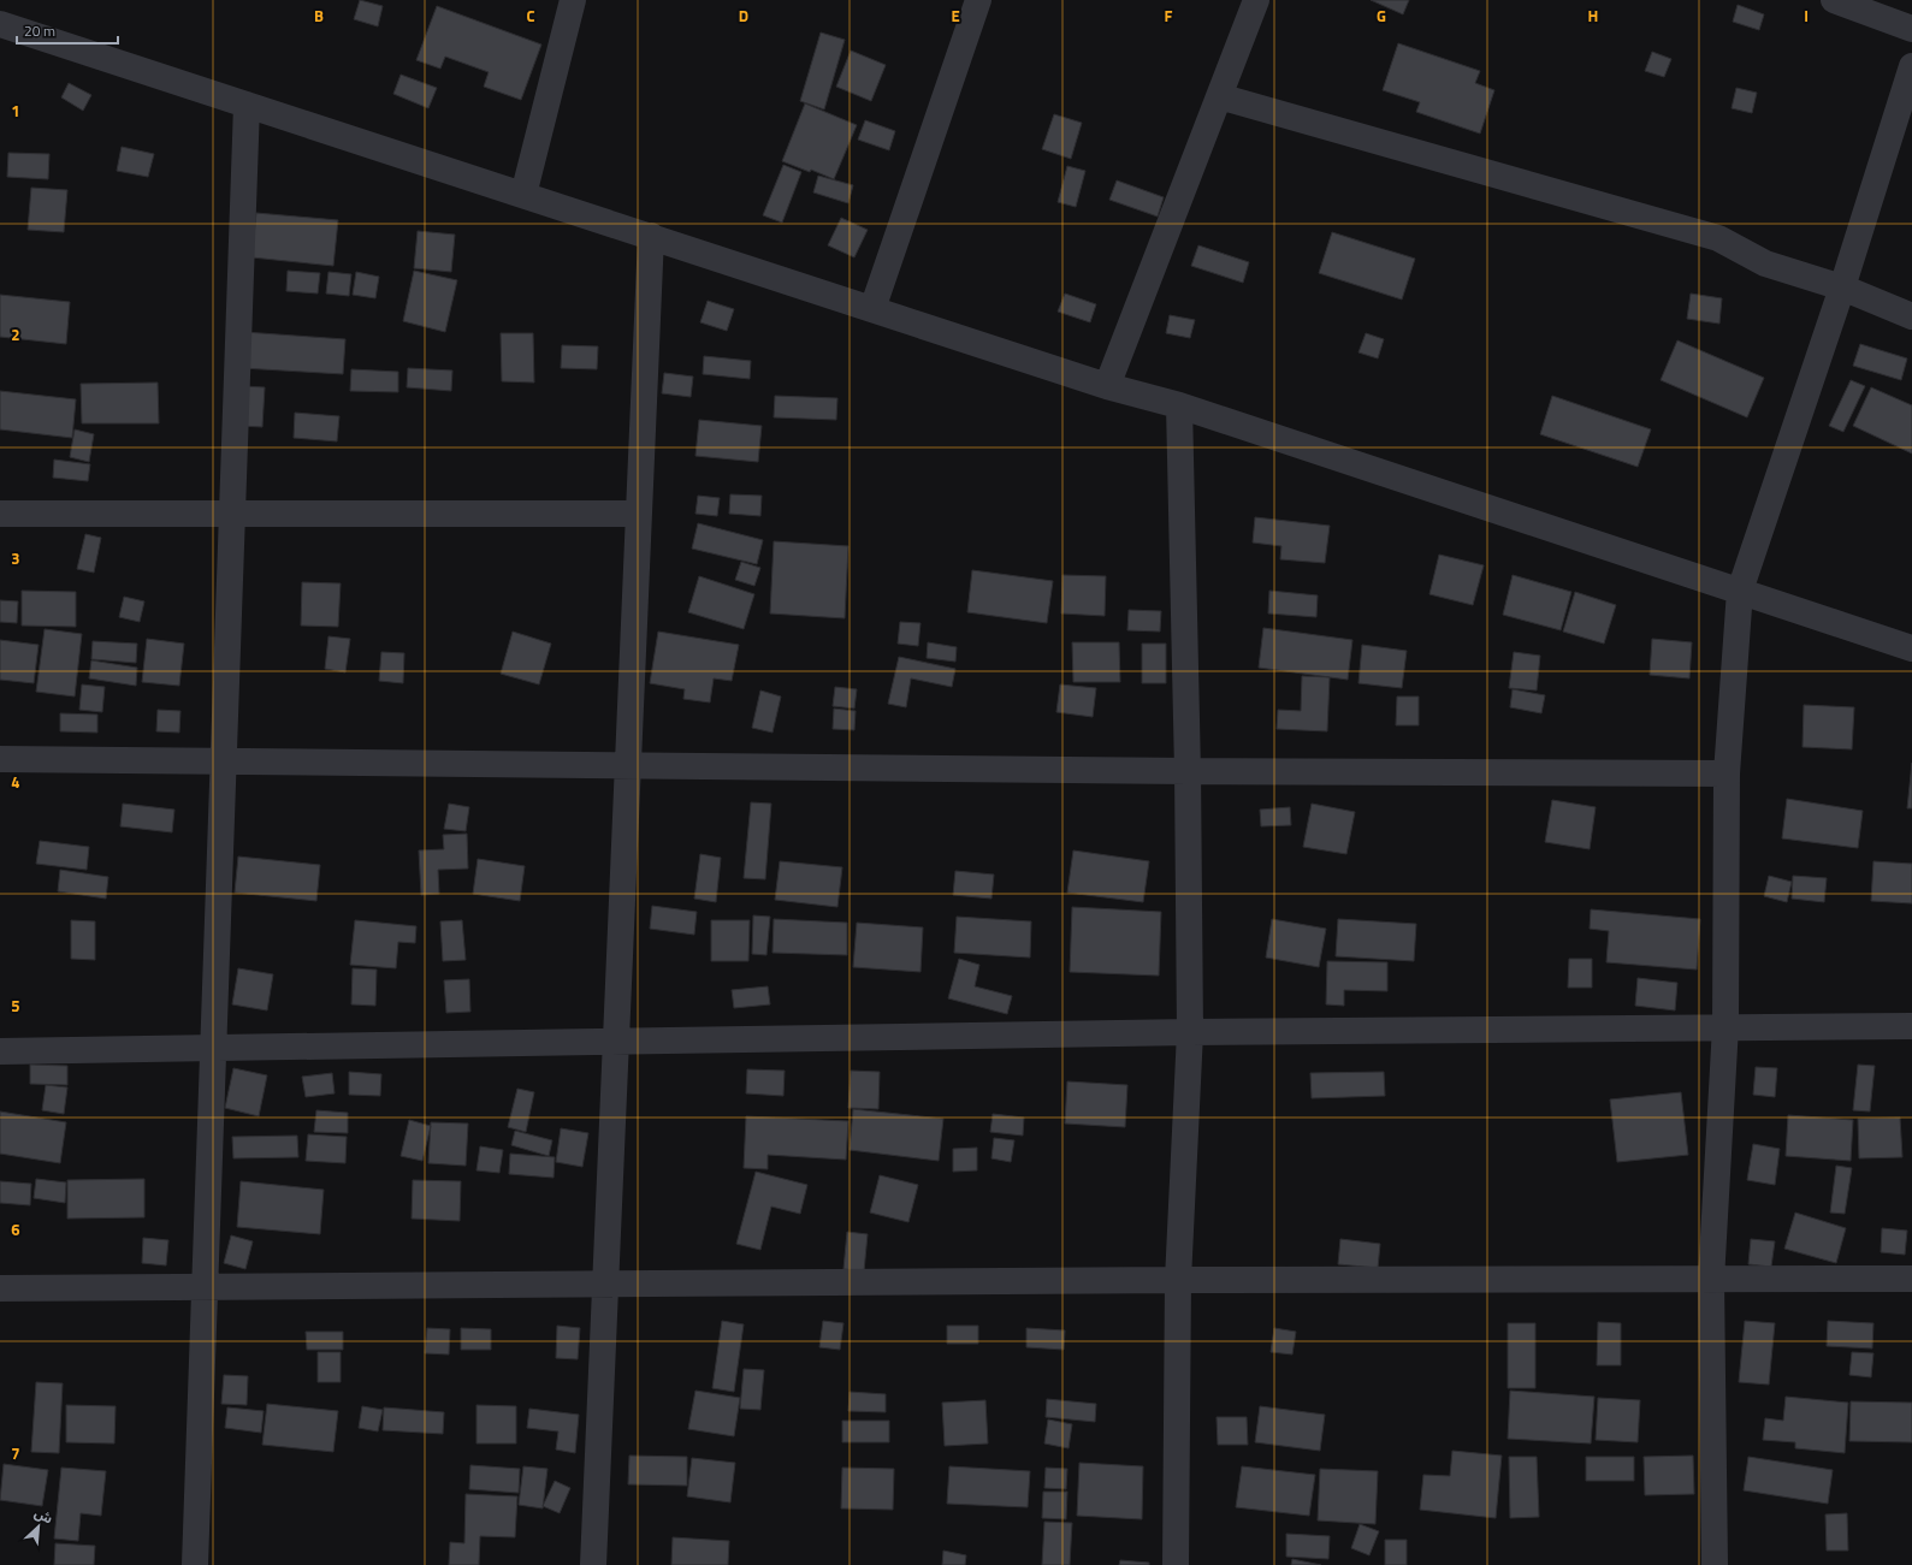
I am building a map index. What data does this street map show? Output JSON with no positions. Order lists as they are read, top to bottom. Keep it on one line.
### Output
{"scale_bar":"20 m","north":"top right","grid":{"columns":["B","C","D","E","F","G","H","I"],"rows":["1","2","3","4","5","6","7"]}}
